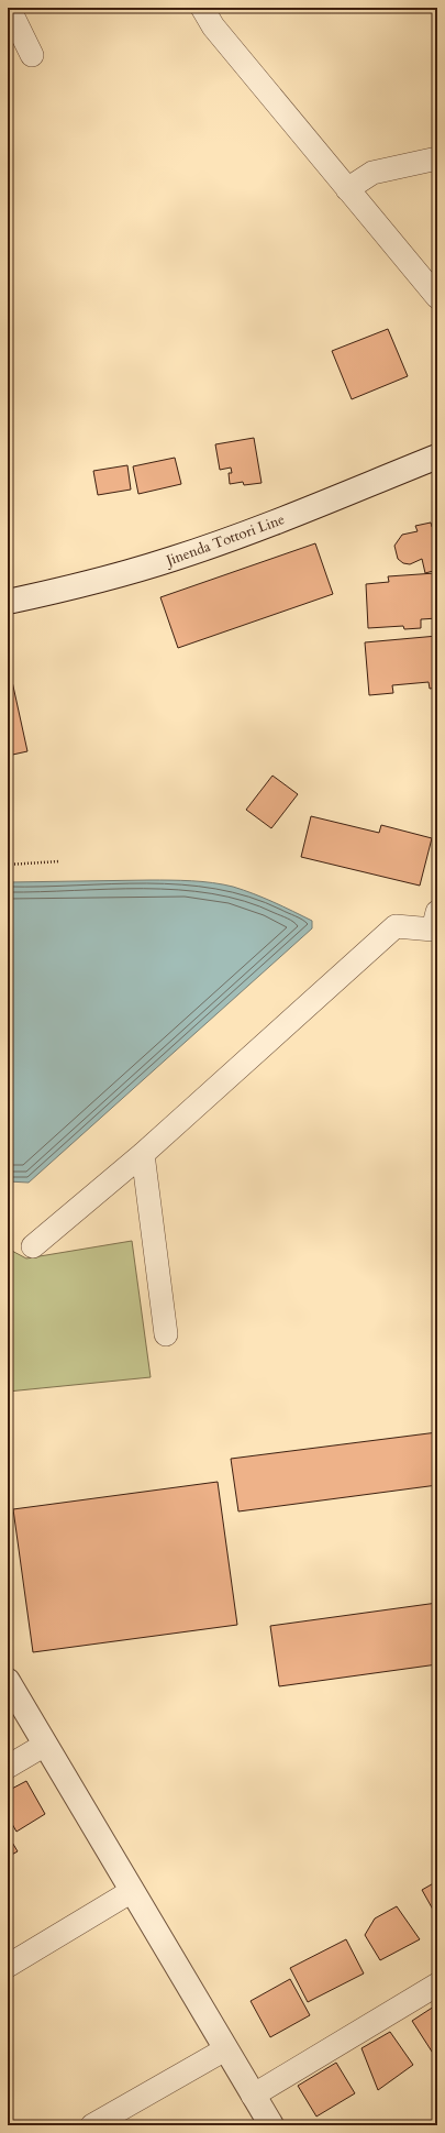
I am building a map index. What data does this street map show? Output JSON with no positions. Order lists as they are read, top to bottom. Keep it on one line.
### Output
{"streets":{"street":["Jinenda Tottori Line"]}}
